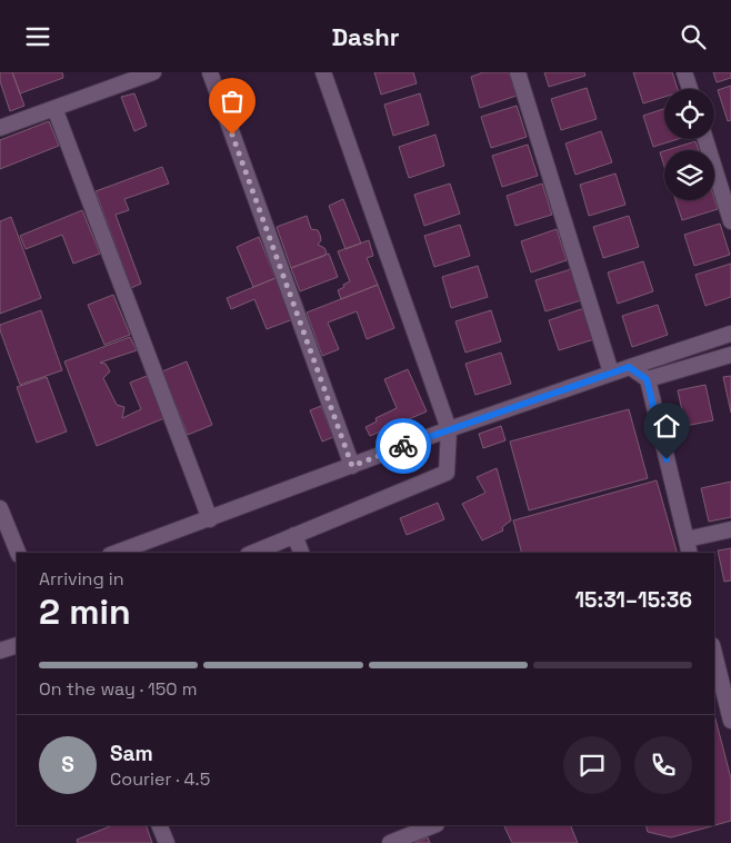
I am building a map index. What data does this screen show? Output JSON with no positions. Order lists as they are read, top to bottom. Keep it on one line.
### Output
{"page":{"header":"Dashr","heading":["2 min","Arriving in","15:31–15:36"],"panel":["Sam","Courier · 4.5"],"bar":"On the way · 150 m","round":"S"}}
